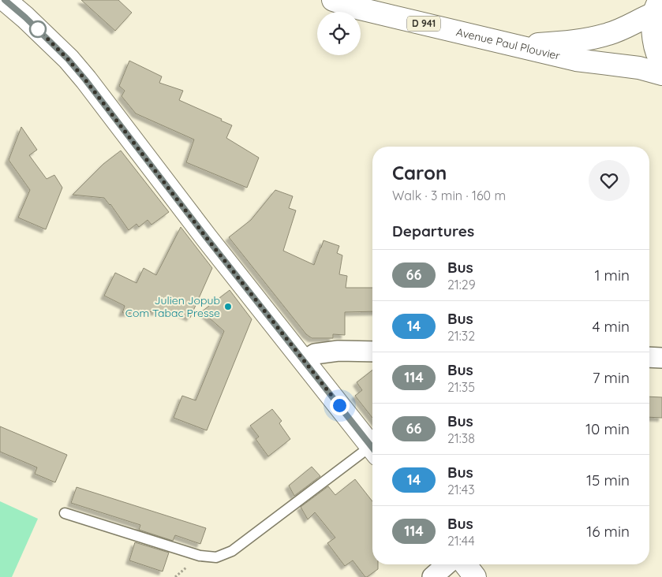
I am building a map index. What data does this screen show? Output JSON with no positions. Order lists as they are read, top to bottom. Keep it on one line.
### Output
{"streets":{"main road":["D 941","Avenue Paul Plouvier"]},"crossings":[["D 941","Avenue Paul Plouvier"]],"places":["Julien Jopub Com Tabac Presse"],"lines":["bus line 66"],"page":{"heading":[["Caron","Walk · 3 min · 160 m"],"Departures"],"list":[{"mark":"66","name":"Bus","note":"21:29","value":"1 min"},{"mark":"14","name":"Bus","note":"21:32","value":"4 min"},{"mark":"114","name":"Bus","note":"21:35","value":"7 min"},{"mark":"66","name":"Bus","note":"21:38","value":"10 min"},{"mark":"14","name":"Bus","note":"21:43","value":"15 min"},{"mark":"114","name":"Bus","note":"21:44","value":"16 min"}]}}
